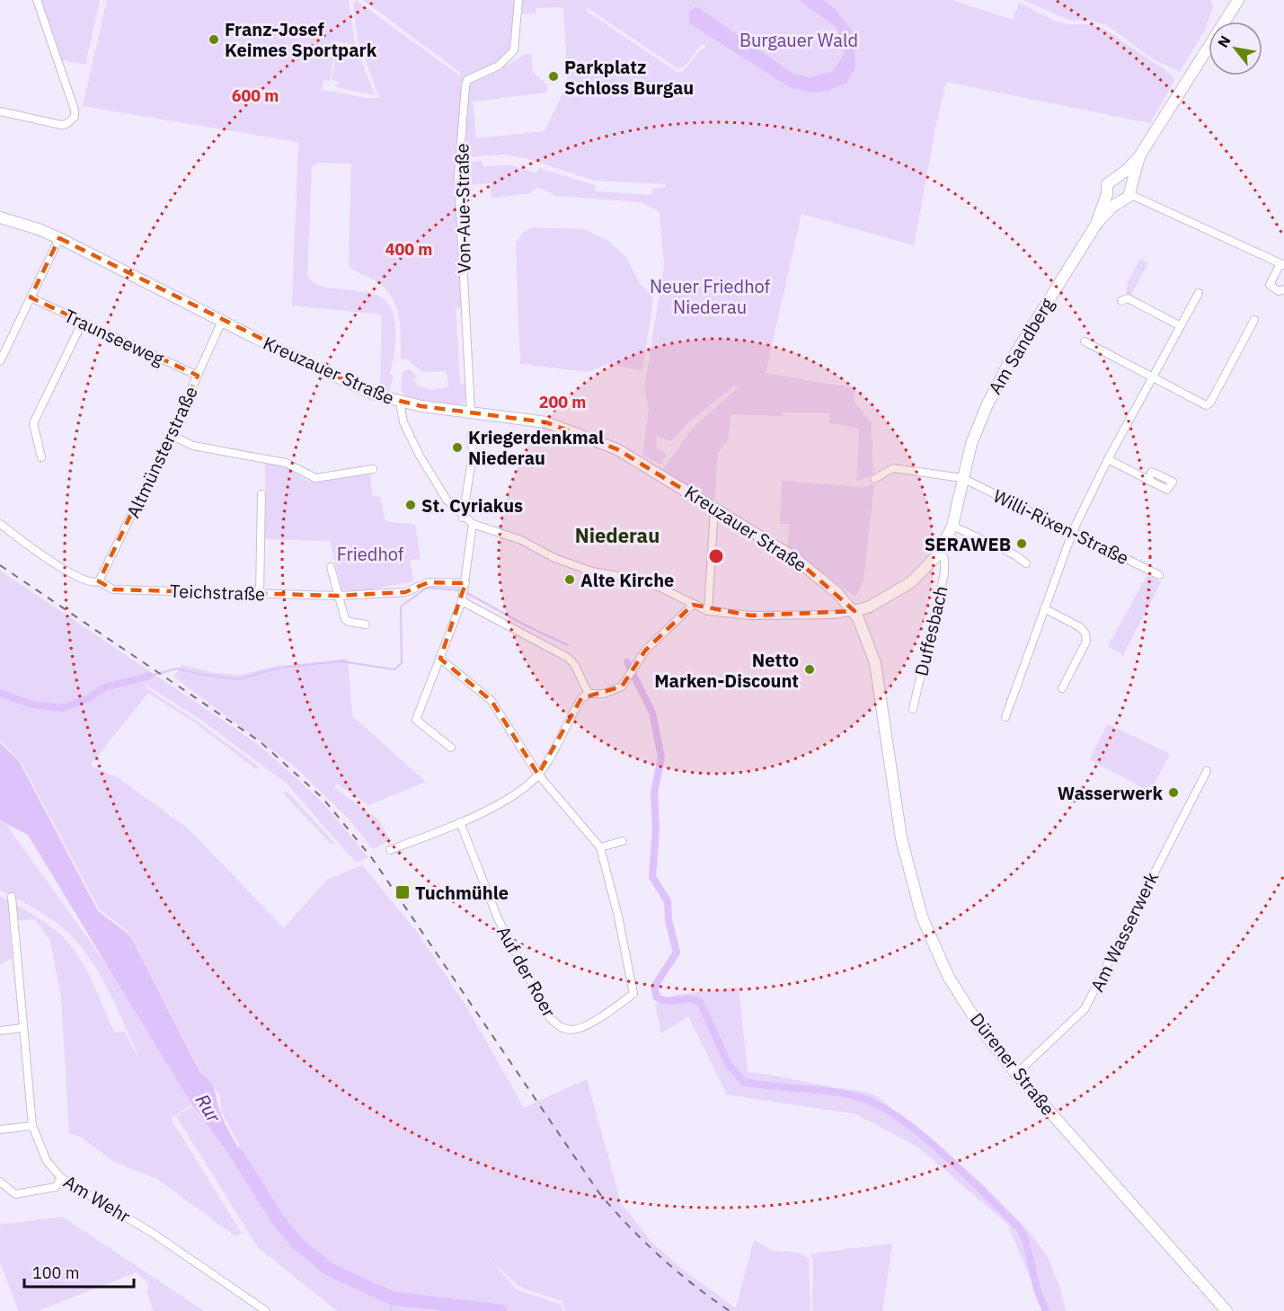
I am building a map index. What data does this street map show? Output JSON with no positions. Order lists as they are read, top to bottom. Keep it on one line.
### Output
{"streets":{"main road":["Am Sandberg","Kreuzauer Straße","Dürener Straße"],"street":["Von-Aue-Straße","Traunseeweg","Altmünsterstraße","Willi-Rixen-Straße","Teichstraße","Duffesbach","Am Wasserwerk","Auf der Roer","Am Wehr"]},"crossings":[["Von-Aue-Straße","Kreuzauer Straße"],["Traunseeweg","Altmünsterstraße"],["Am Sandberg","Kreuzauer Straße"],["Am Sandberg","Willi-Rixen-Straße"],["Am Sandberg","Duffesbach"],["Am Sandberg","Dürener Straße"],["Kreuzauer Straße","Altmünsterstraße"],["Kreuzauer Straße","Dürener Straße"],["Altmünsterstraße","Teichstraße"],["Am Wasserwerk","Dürener Straße"]],"districts":["Niederau"],"water":["Rur"],"parks":["Burgauer Wald","Neuer Friedhof Niederau","Friedhof"],"places":{"other":["Franz-Josef Keimes Sportpark","Parkplatz Schloss Burgau","Kriegerdenkmal Niederau","St. Cyriakus","SERAWEB","Alte Kirche","Netto Marken-Discount","Wasserwerk"],"transit":["Tuchmühle"]},"scale_bar":"100 m","north":"top left","rings":["600 m","400 m","200 m"]}
